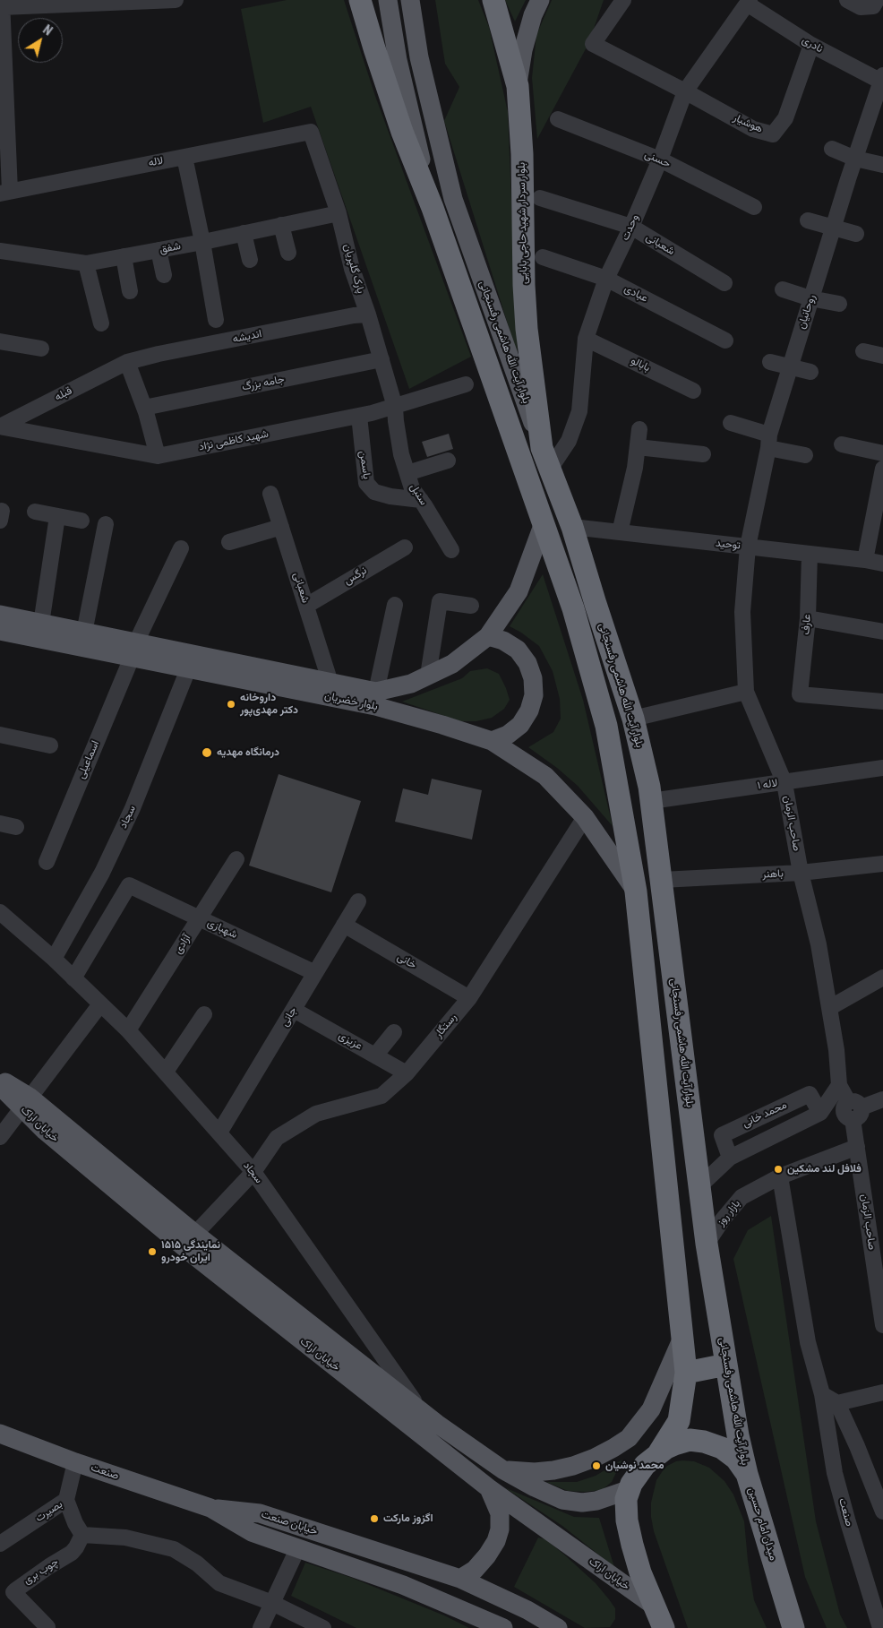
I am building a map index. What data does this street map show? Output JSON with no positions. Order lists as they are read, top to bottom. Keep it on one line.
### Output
{"streets":{"highway":["بلوار سردار شهید حاجی بابایی","بلوار آیت الله هاشمی رفسنجانی","میدان امام حسین"],"main road":["بلوار خضریان","خیابان اراک","صنعت","خیابان صنعت"],"street":["نادری","هوشیار","حسنی","لاله","وحدت","شعبانی","شفق","پارک گلپریان","عبادی","روحانیان","اندیشه","بابالو","جامه بزرگ","قبله","شهید کاظمی نژاد","یاسمن","سنبل","توحید","نرگس","عارف","اسماعیلی","لاله ۱","سجاد","صاحب الزمان","باهنر","شهبازی","آزادی","خانی","جانی","رستگار","عزیزی","محمد خانی","بازار روز","بصیرت","چوب بری"]},"crossings":[["نادری","هوشیار"],["نادری","وحدت"],["نادری","روحانیان"],["هوشیار","وحدت"],["حسنی","وحدت"],["لاله","پارک گلپریان"],["بلوار سردار شهید حاجی بابایی","بلوار آیت الله هاشمی رفسنجانی"],["وحدت","شعبانی"],["وحدت","عبادی"],["وحدت","بلوار آیت الله هاشمی رفسنجانی"],["وحدت","بابالو"],["شعبانی","نرگس"],["شعبانی","بلوار خضریان"],["شفق","پارک گلپریان"],["پارک گلپریان","اندیشه"],["پارک گلپریان","جامه بزرگ"],["پارک گلپریان","شهید کاظمی نژاد"],["پارک گلپریان","سنبل"],["روحانیان","توحید"],["روحانیان","صاحب الزمان"],["اندیشه","قبله"],["بلوار آیت الله هاشمی رفسنجانی","توحید"],["بلوار آیت الله هاشمی رفسنجانی","بلوار خضریان"],["بلوار آیت الله هاشمی رفسنجانی","لاله ۱"],["بلوار آیت الله هاشمی رفسنجانی","باهنر"],["بلوار آیت الله هاشمی رفسنجانی","محمد خانی"],["بلوار آیت الله هاشمی رفسنجانی","بازار روز"],["بلوار آیت الله هاشمی رفسنجانی","میدان امام حسین"],["قبله","شهید کاظمی نژاد"],["شهید کاظمی نژاد","یاسمن"],["شهید کاظمی نژاد","سنبل"],["یاسمن","سنبل"],["توحید","عارف"],["توحید","صاحب الزمان"],["بلوار خضریان","اسماعیلی"],["بلوار خضریان","سجاد"],["بلوار خضریان","رستگار"],["لاله ۱","صاحب الزمان"],["سجاد","شهبازی"],["سجاد","آزادی"],["سجاد","جانی"],["سجاد","رستگار"],["سجاد","خیابان اراک"],["صاحب الزمان","باهنر"],["صاحب الزمان","محمد خانی"],["صاحب الزمان","بازار روز"],["شهبازی","آزادی"],["شهبازی","جانی"],["خانی","جانی"],["خانی","رستگار"],["جانی","عزیزی"],["رستگار","عزیزی"],["رستگار","خیابان اراک"],["خیابان اراک","میدان امام حسین"],["بازار روز","صنعت"],["صنعت","بصیرت"],["صنعت","خیابان صنعت"]],"places":["داروخانه دکتر مهدی‌پور","درمانگاه مهدیه","فلافل لند مشکین","نمایندگی ۱۵۱۵ ایران خودرو","محمد نوشیان","اگزوز مارکت"],"north":"top right"}
